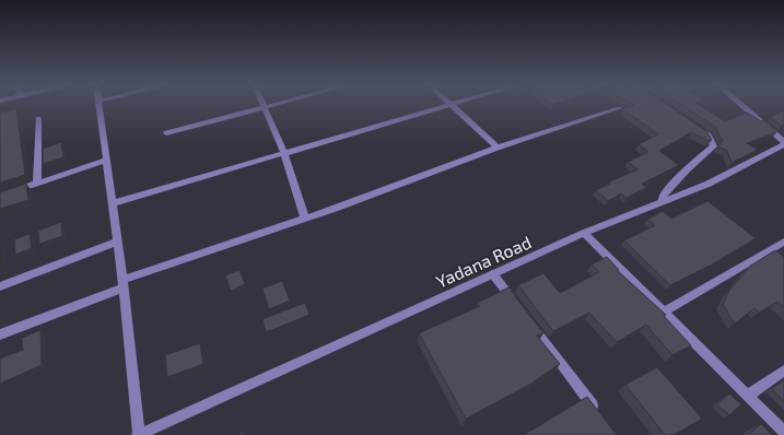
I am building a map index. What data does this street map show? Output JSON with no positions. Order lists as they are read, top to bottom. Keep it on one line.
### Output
{"streets":{"street":["Yadana Road"]}}
